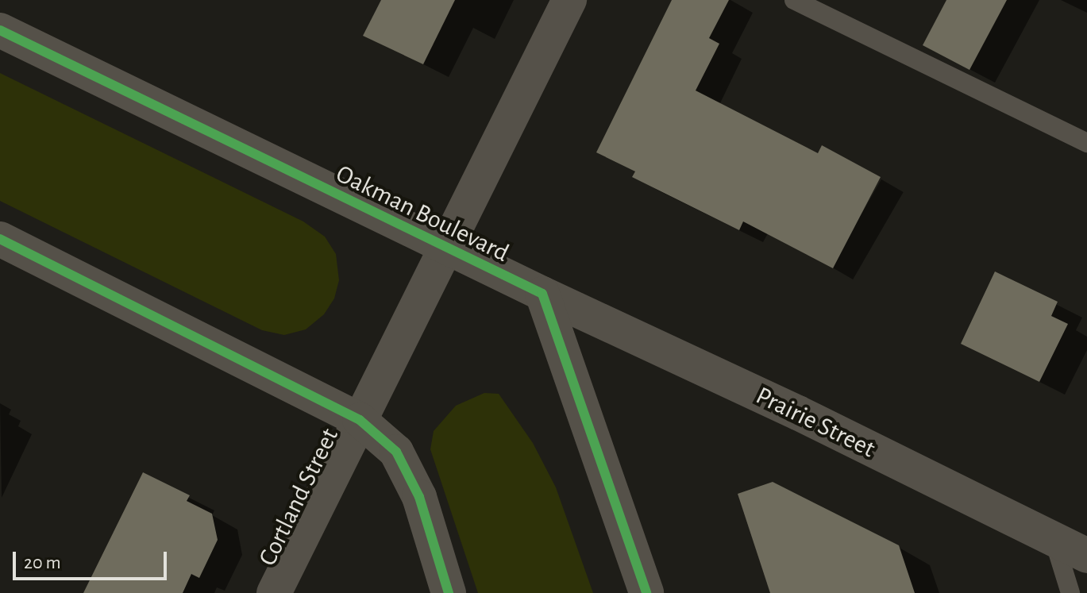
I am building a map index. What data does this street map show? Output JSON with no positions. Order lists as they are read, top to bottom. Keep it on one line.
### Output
{"streets":{"street":["Oakman Boulevard","Prairie Street","Cortland Street"]},"crossings":[["Oakman Boulevard","Prairie Street"],["Oakman Boulevard","Cortland Street"]],"scale_bar":"20 m"}
